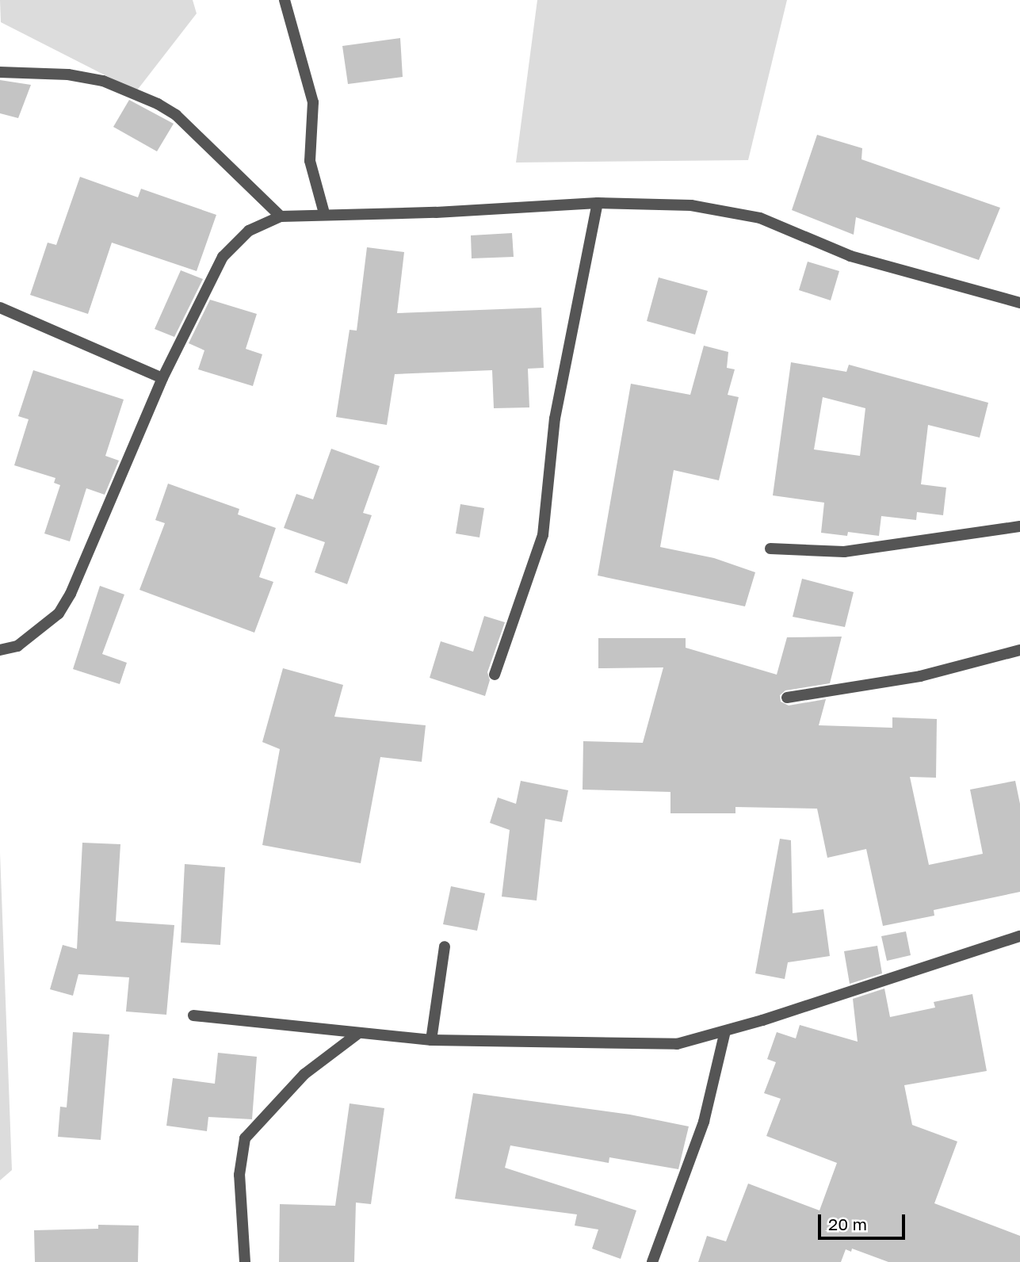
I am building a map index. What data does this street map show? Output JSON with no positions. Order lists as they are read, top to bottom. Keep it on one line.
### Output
{"scale_bar":"20 m"}
